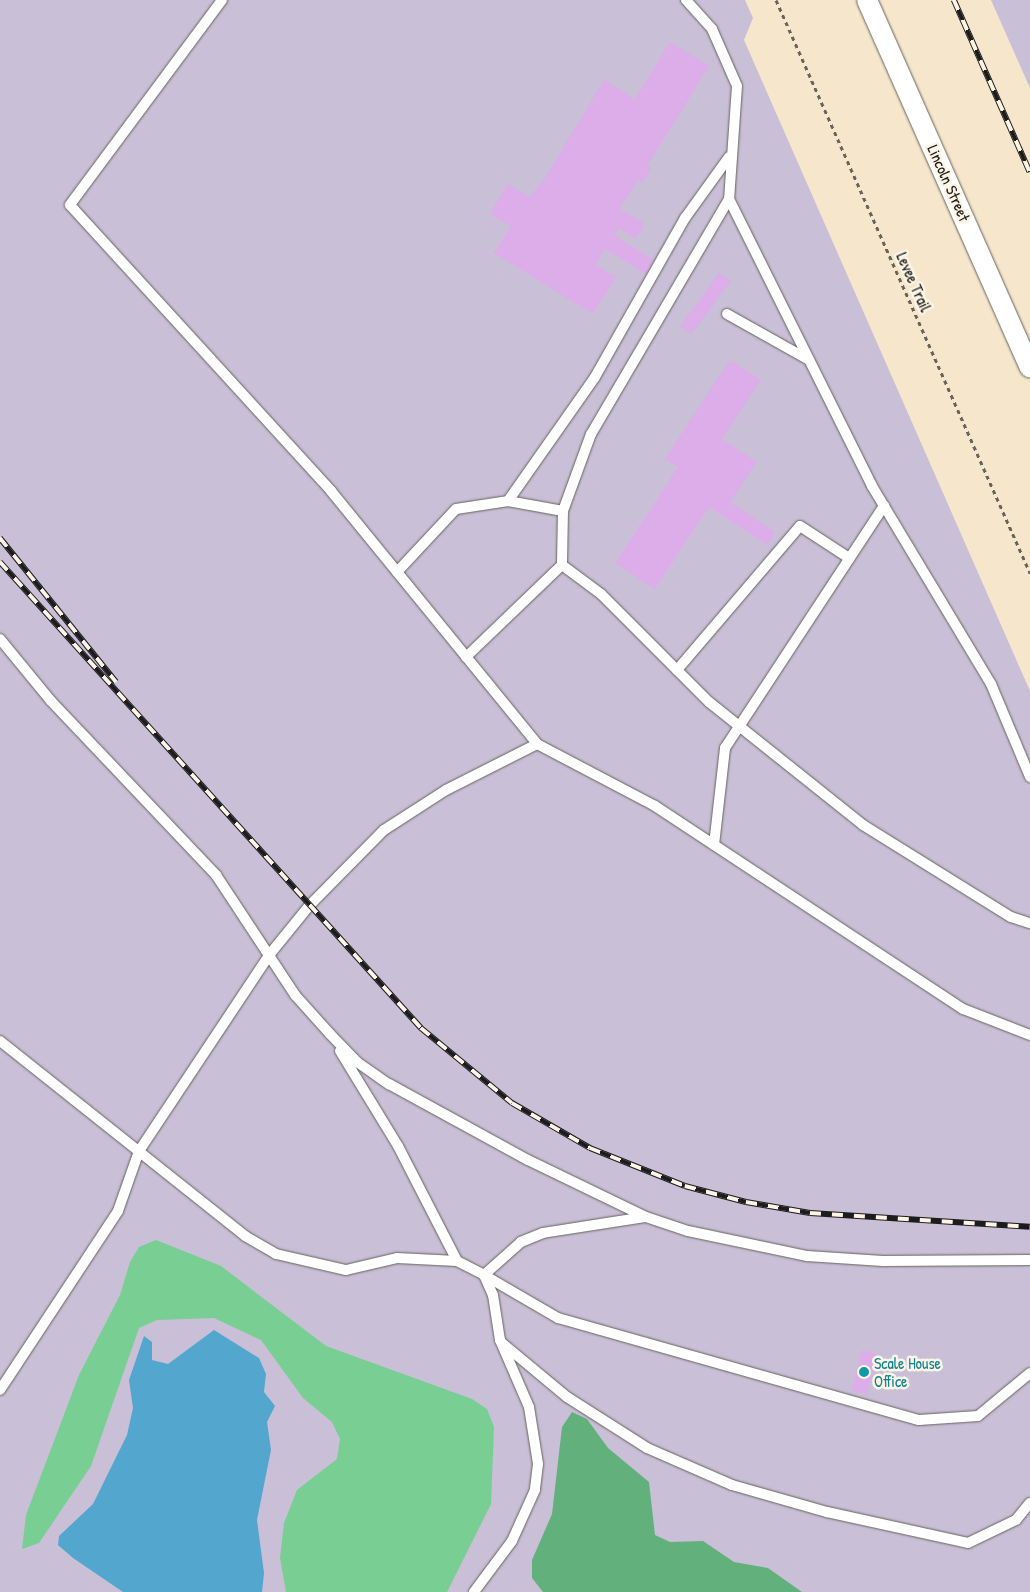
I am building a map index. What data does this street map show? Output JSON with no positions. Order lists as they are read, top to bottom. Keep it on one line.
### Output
{"streets":{"street":["Lincoln Street"],"path":["Levee Trail"]},"places":["Scale House Office"]}
